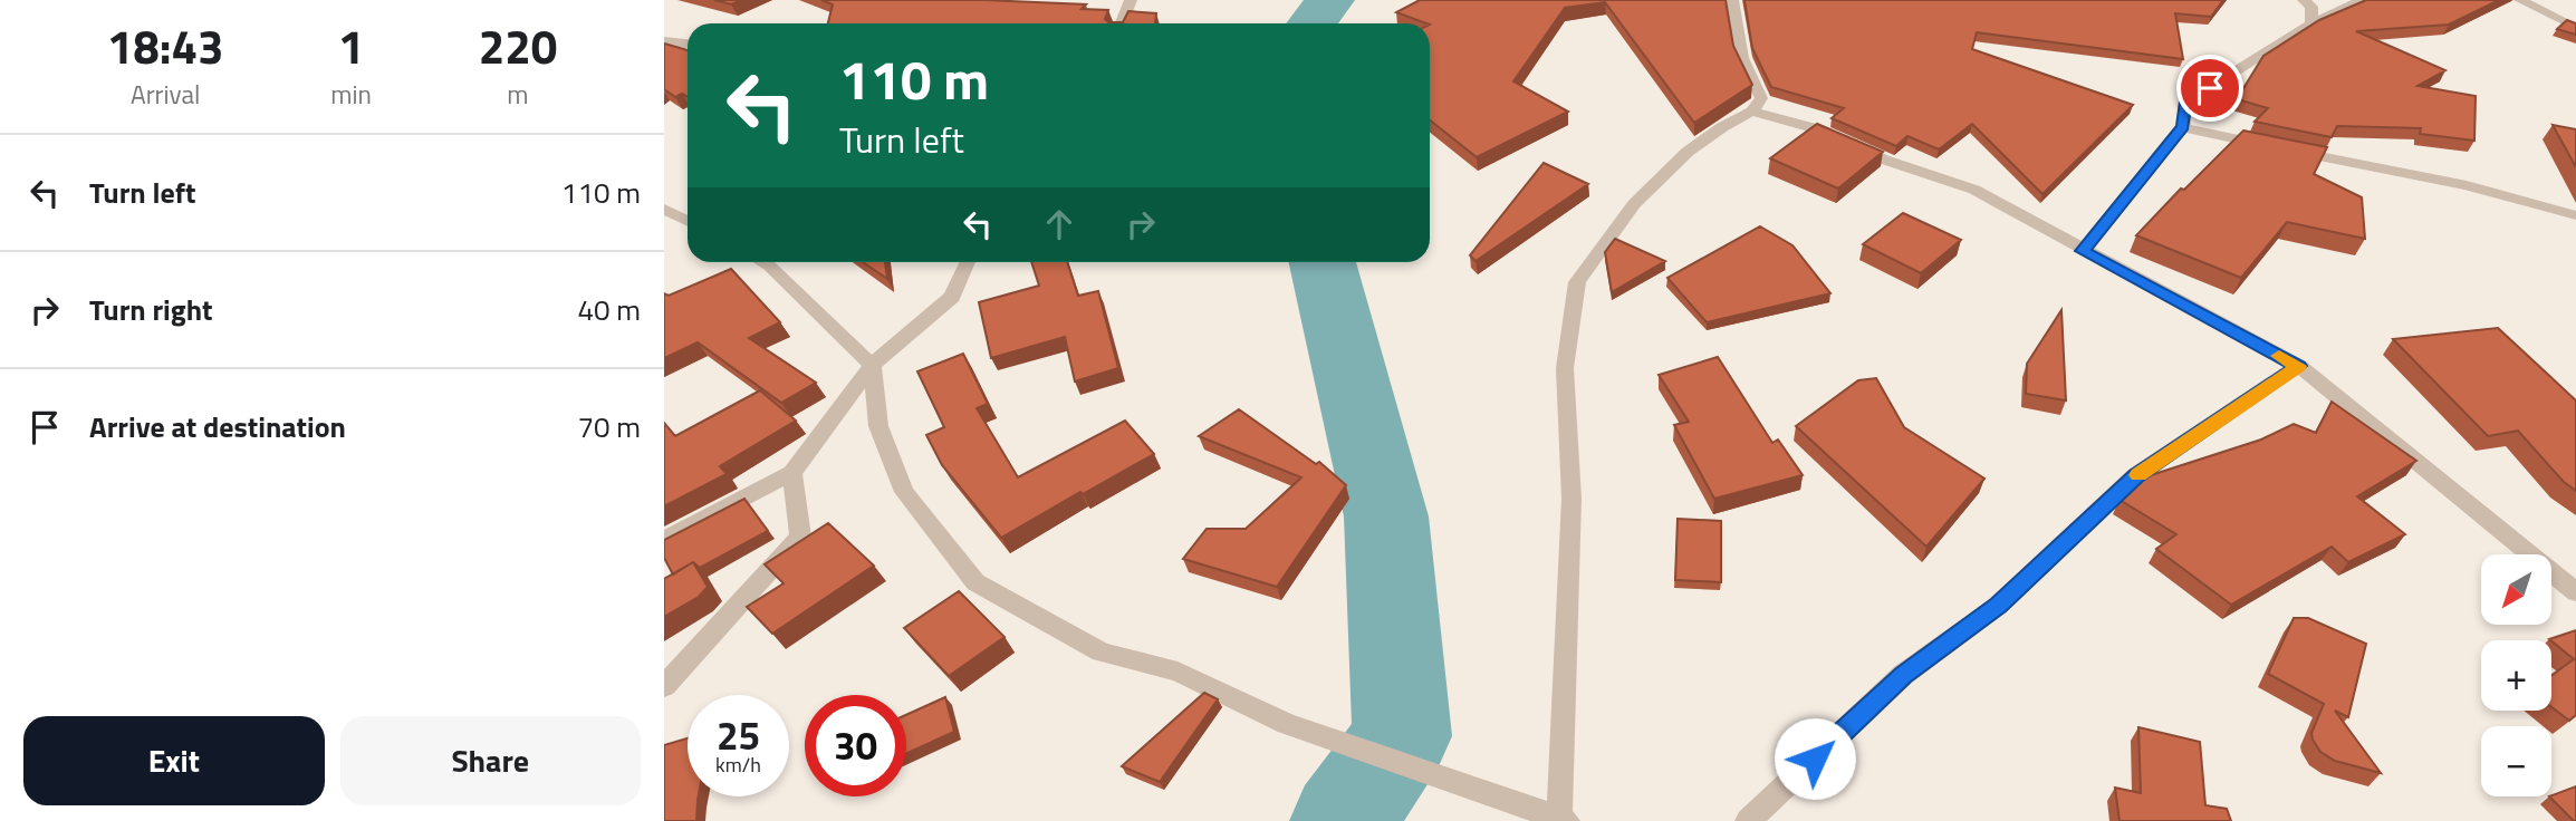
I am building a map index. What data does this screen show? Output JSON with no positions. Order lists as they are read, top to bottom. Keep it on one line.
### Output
{"north":"bottom left","page":{"eta":["18:43","Arrival","1","min","220","m"],"turn":["110 m","Turn left"],"list":[{"name":"Turn left","value":"110 m"},{"name":"Turn right","value":"40 m"},{"name":"Arrive at destination","value":"70 m"}],"map_buttons":["+","−"],"speed":"25 km/h","limit":"30","buttons":["Exit","Share"]}}
